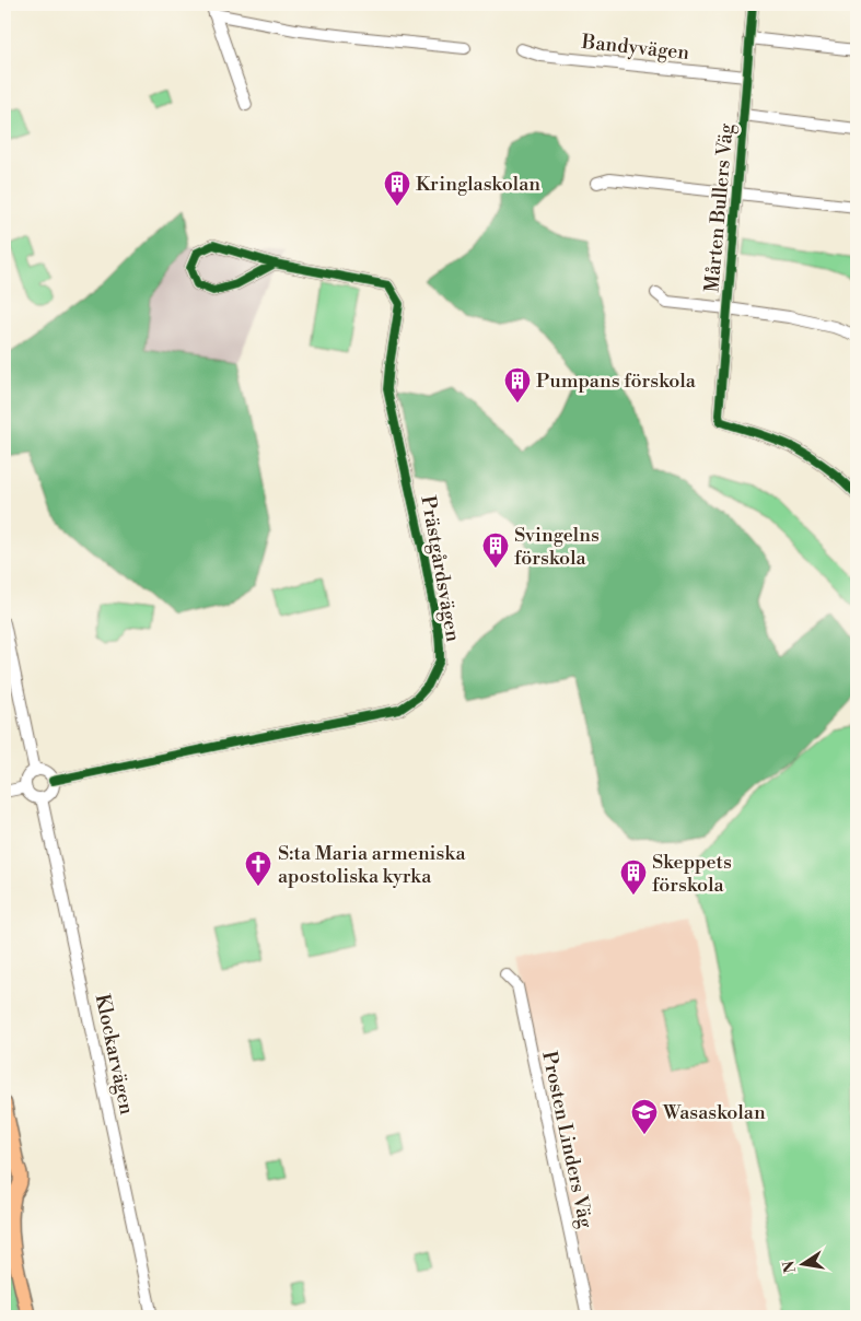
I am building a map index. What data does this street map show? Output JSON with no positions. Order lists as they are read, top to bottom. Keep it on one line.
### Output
{"streets":{"street":["Bandyvägen","Mårten Bullers Väg","Prästgårdsvägen","Klockarvägen","Prosten Linders Väg"]},"crossings":[["Bandyvägen","Mårten Bullers Väg"],["Prästgårdsvägen","Klockarvägen"]],"places":{"building":["Kringlaskolan","Pumpans förskola","Svingelns förskola","Skeppets förskola"],"church":["S:ta Maria armeniska apostoliska kyrka"],"school or university":["Wasaskolan"]},"north":"left"}
